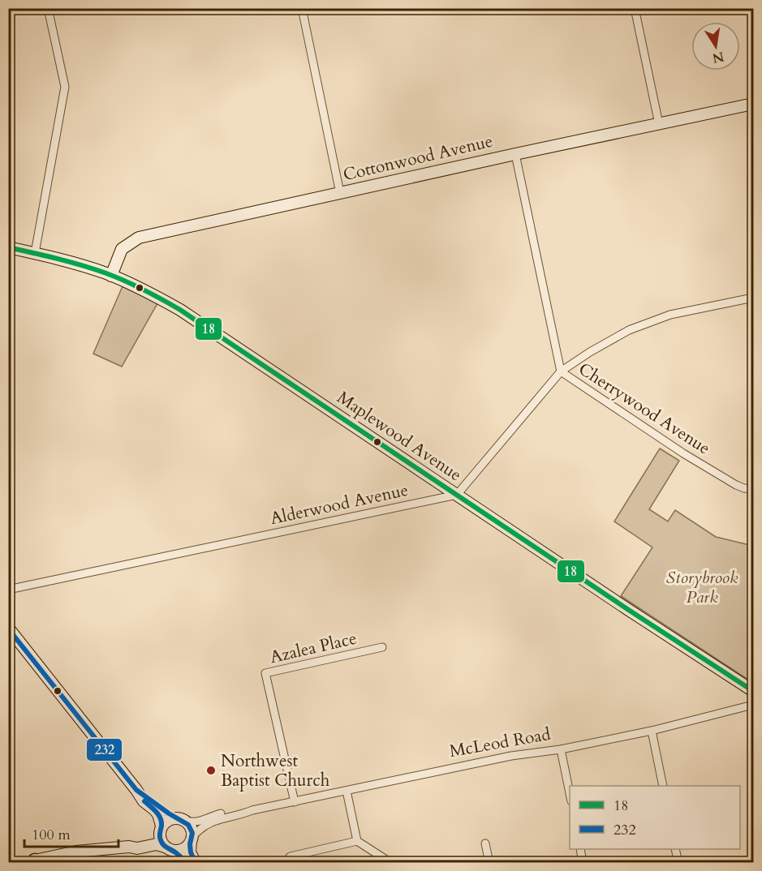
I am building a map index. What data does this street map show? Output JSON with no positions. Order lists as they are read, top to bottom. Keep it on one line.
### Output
{"streets":{"street":["Cottonwood Avenue","Cherrywood Avenue","Maplewood Avenue","Alderwood Avenue","Azalea Place","McLeod Road"]},"crossings":[["Cottonwood Avenue","Cherrywood Avenue"],["Cottonwood Avenue","Maplewood Avenue"],["Maplewood Avenue","Alderwood Avenue"],["Azalea Place","McLeod Road"]],"parks":["Storybrook Park"],"places":["Northwest Baptist Church"],"lines":["transit line 18","transit line 232"],"legend":["18","232"],"scale_bar":"100 m","north":"bottom"}
